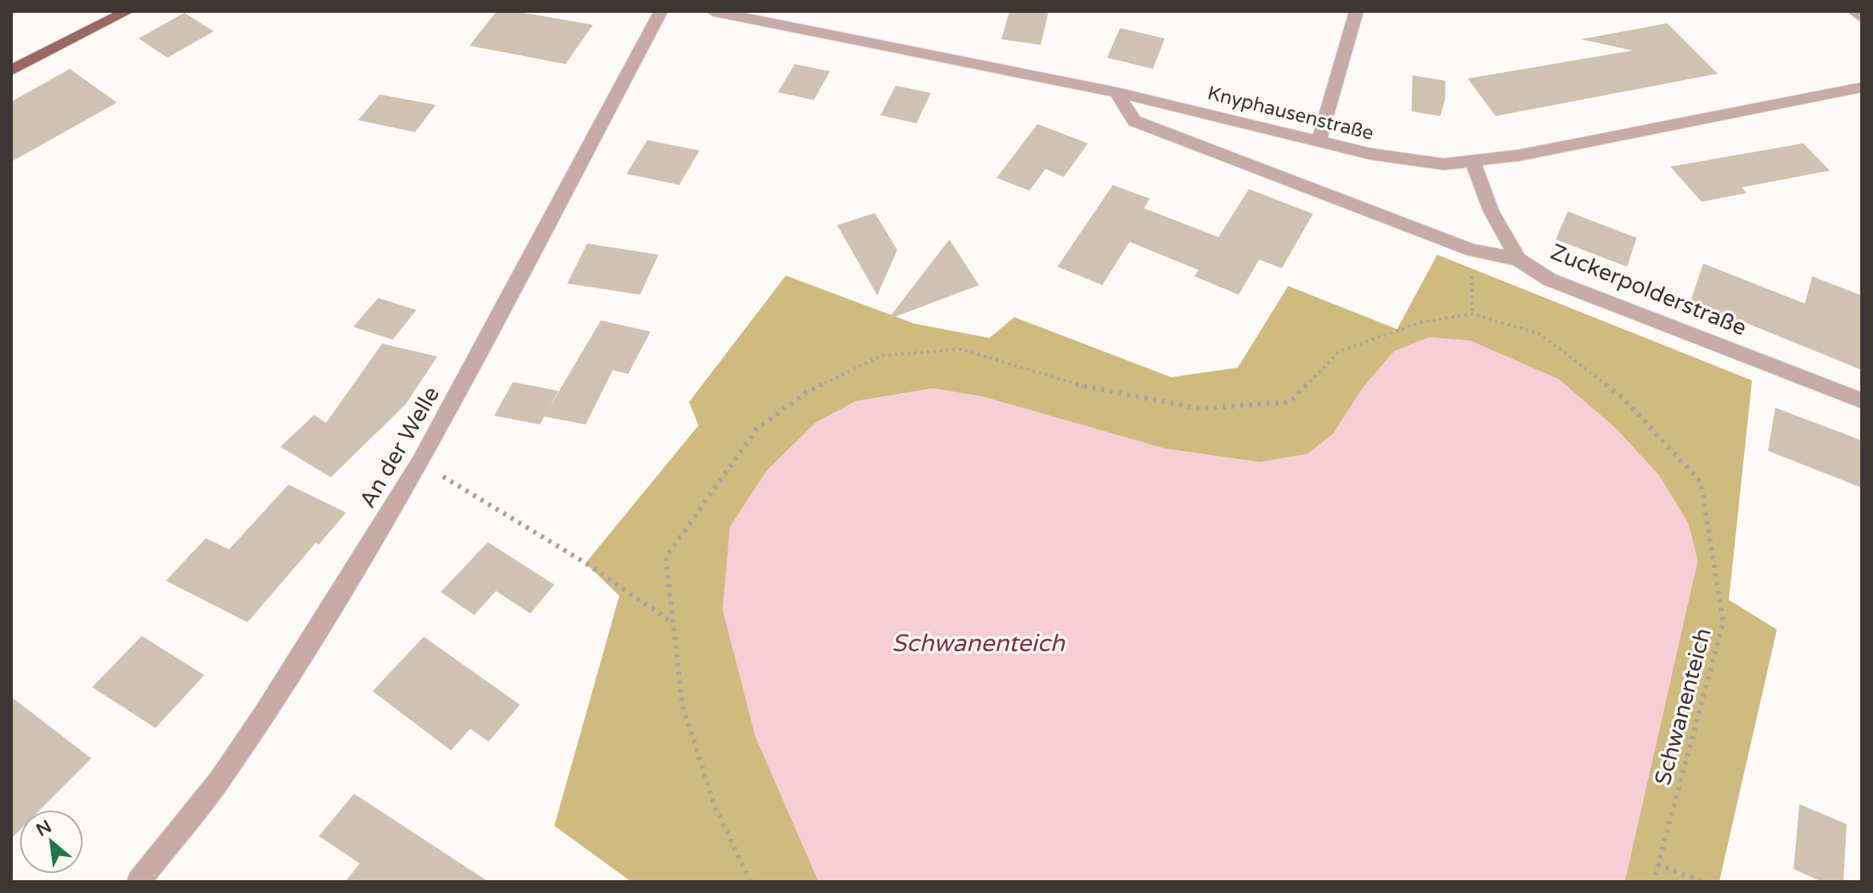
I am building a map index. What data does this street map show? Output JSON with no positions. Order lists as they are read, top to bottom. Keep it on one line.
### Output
{"streets":{"street":["Knyphausenstraße","Zuckerpolderstraße","An der Welle"],"path":["Schwanenteich"]},"crossings":[["Knyphausenstraße","Zuckerpolderstraße"]],"water":["Schwanenteich"],"north":"top left"}
